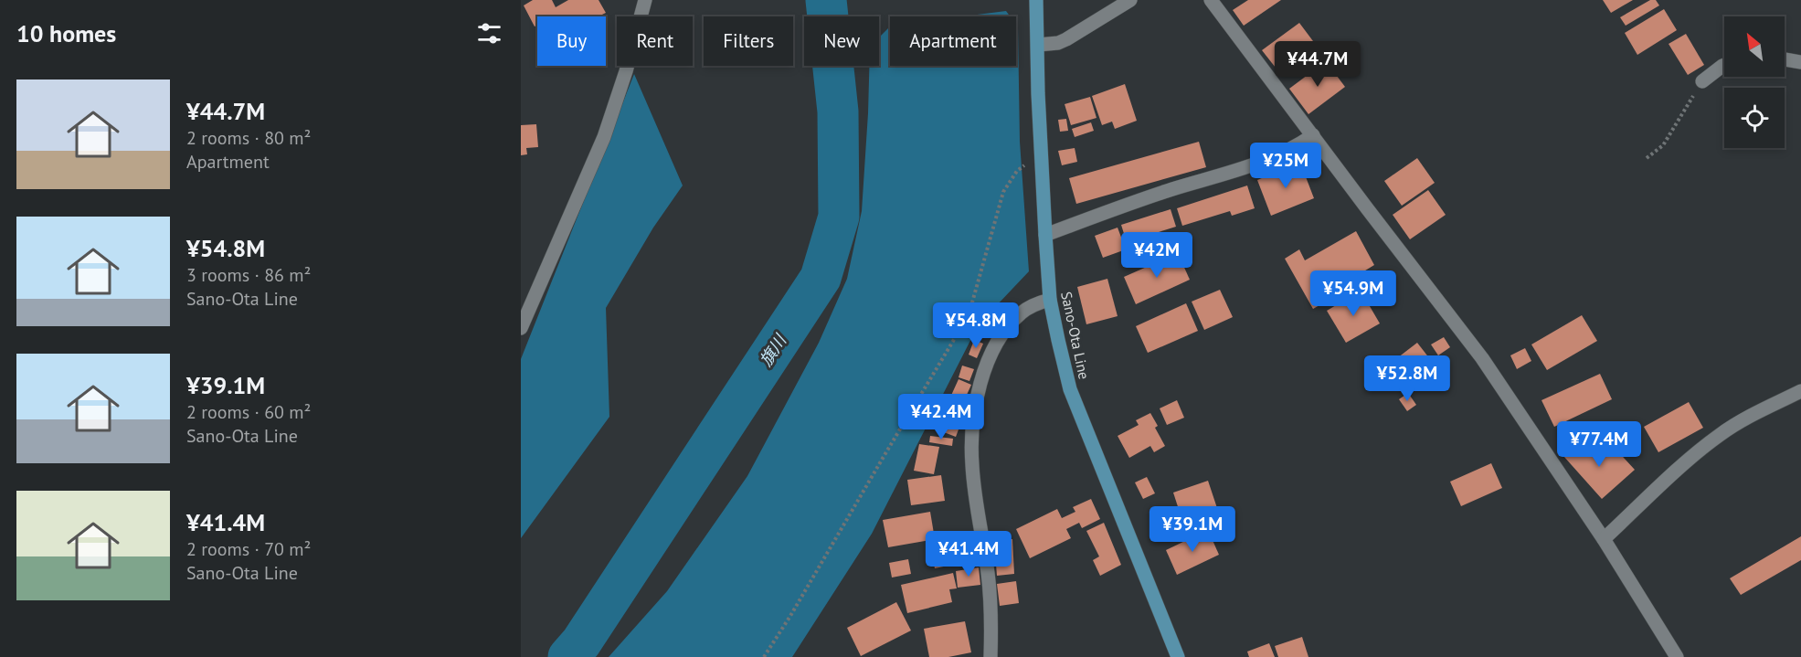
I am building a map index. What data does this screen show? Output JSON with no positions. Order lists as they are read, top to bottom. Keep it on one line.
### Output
{"streets":{"main road":["Sano-Ota Line"]},"water":["旗川"],"north":"top left","page":{"heading":"10 homes","chip":["Buy","Rent","Filters","New","Apartment"],"price":["¥44.7M","¥25M","¥42M","¥54.9M","¥54.8M","¥52.8M","¥42.4M","¥77.4M","¥39.1M","¥41.4M"],"list":[{"name":"¥44.7M","note":"2 rooms · 80 m² · Apartment"},{"name":"¥54.8M","note":"3 rooms · 86 m² · Sano-Ota Line"},{"name":"¥39.1M","note":"2 rooms · 60 m² · Sano-Ota Line"},{"name":"¥41.4M","note":"2 rooms · 70 m² · Sano-Ota Line"}]}}
